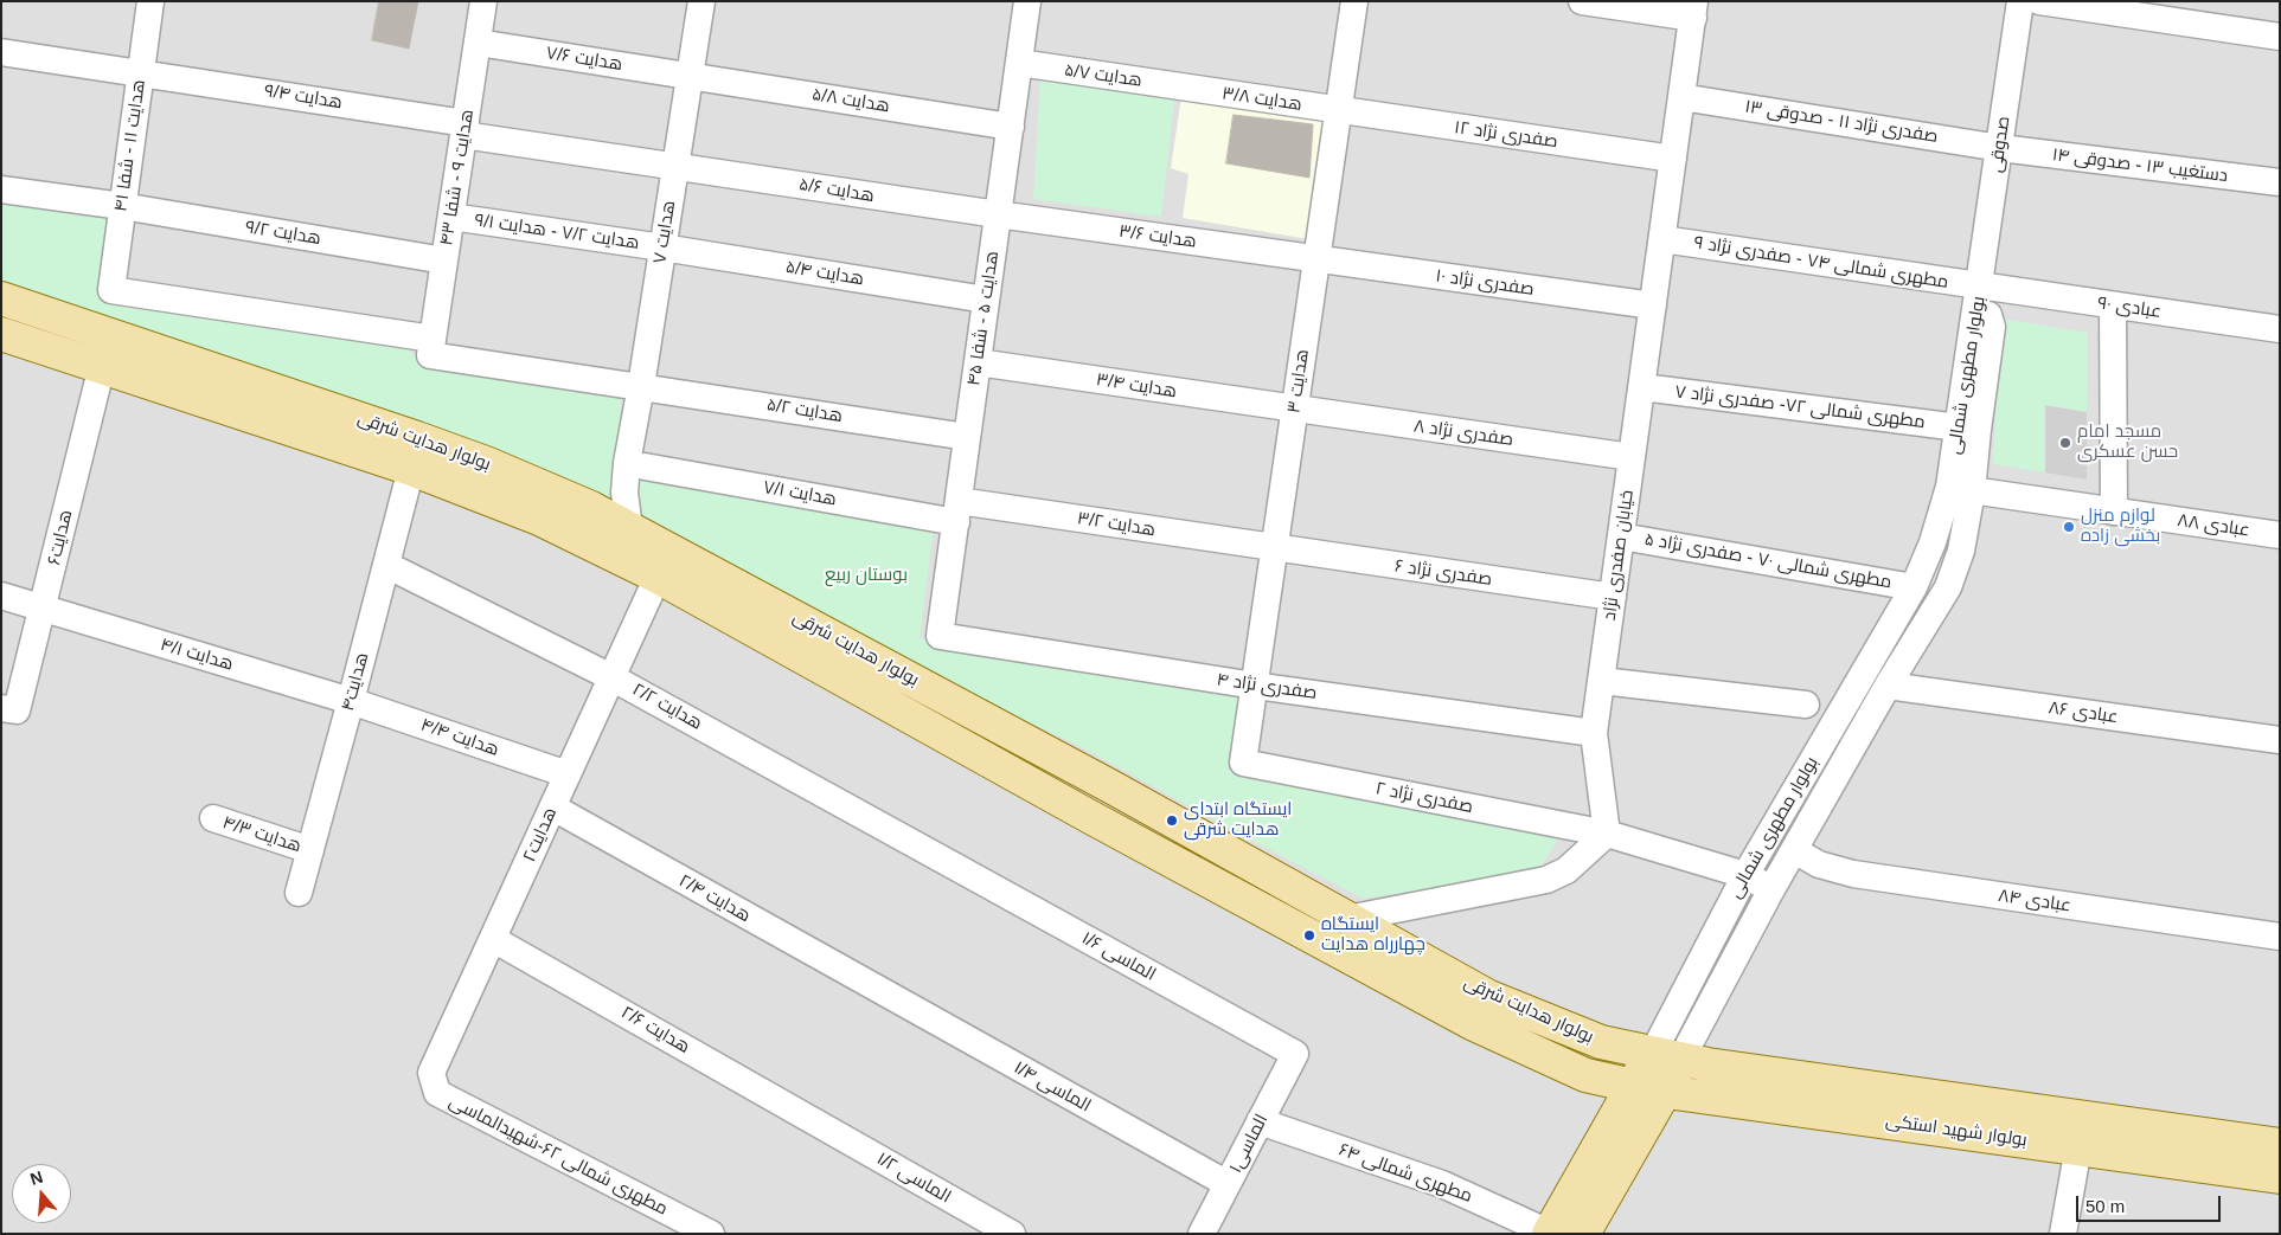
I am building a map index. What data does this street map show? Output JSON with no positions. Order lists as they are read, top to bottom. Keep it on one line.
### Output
{"streets":{"main road":["بولوار مطهری شمالی","بولوار هدایت شرقی","بولوار شهید استکی"],"street":["هدایت ۷/۶","هدایت ۵/۷","هدایت ۹/۴","هدایت ۳/۸","هدایت ۵/۸","صفدری نژاد ۱۱ - صدوقی ۱۳","صفدری نژاد ۱۲","صدوقی","هدایت ۱۱ - شفا ۴۱","دستغیب ۱۳ - صدوقی ۱۴","هدایت ۹ - شفا ۴۳","هدایت ۵/۶","هدایت ۷/۲ - هدایت ۹/۱","هدایت ۷","هدایت ۹/۲","هدایت ۳/۶","مطهری شمالی ۷۴ - صفدری نژاد ۹","هدایت ۵/۴","صفدری نژاد ۱۰","عبادی ۹۰","هدایت ۵ - شفا ۴۵","هدایت ۳","هدایت ۳/۴","مطهری شمالی ۷۲- صفدری نژاد ۷","هدایت ۵/۲","صفدری نژاد ۸","هدایت ۷/۱","هدایت ۳/۲","عبادی ۸۸","هدایت۶","خیابان صفدری نژاد","مطهری شمالی ۷۰ - صفدری نژاد ۵","صفدری نژاد ۶","هدایت ۴/۱","هدایت۴","صفدری نژاد ۴","هدایت ۲/۲","عبادی ۸۶","هدایت ۴/۴","صفدری نژاد ۲","هدایت ۴/۳","هدایت۲","هدایت ۲/۴","عبادی ۸۴","الماسی ۱/۶","هدایت ۲/۶","الماسی ۱/۴","الماسی۱","مطهری شمالی ۶۲-شهیدالماسی","مطهری شمالی ۶۴","الماسی ۱/۲"]},"crossings":[["هدایت ۷/۶","هدایت ۵/۸"],["هدایت ۷/۶","هدایت ۹ - شفا ۴۳"],["هدایت ۷/۶","هدایت ۷"],["هدایت ۵/۷","هدایت ۳/۸"],["هدایت ۵/۷","هدایت ۵ - شفا ۴۵"],["هدایت ۹/۴","هدایت ۱۱ - شفا ۴۱"],["هدایت ۹/۴","هدایت ۹ - شفا ۴۳"],["هدایت ۹/۴","هدایت ۵/۶"],["هدایت ۹/۴","هدایت ۷"],["هدایت ۳/۸","صفدری نژاد ۱۲"],["هدایت ۳/۸","هدایت ۳"],["هدایت ۵/۸","هدایت ۷"],["هدایت ۵/۸","هدایت ۵ - شفا ۴۵"],["صفدری نژاد ۱۱ - صدوقی ۱۳","صدوقی"],["صفدری نژاد ۱۱ - صدوقی ۱۳","دستغیب ۱۳ - صدوقی ۱۴"],["صفدری نژاد ۱۱ - صدوقی ۱۳","خیابان صفدری نژاد"],["صفدری نژاد ۱۲","هدایت ۳"],["صفدری نژاد ۱۲","خیابان صفدری نژاد"],["صدوقی","دستغیب ۱۳ - صدوقی ۱۴"],["صدوقی","مطهری شمالی ۷۴ - صفدری نژاد ۹"],["صدوقی","عبادی ۹۰"],["صدوقی","بولوار مطهری شمالی"],["هدایت ۱۱ - شفا ۴۱","هدایت ۹/۲"],["هدایت ۱۱ - شفا ۴۱","هدایت ۵/۲"],["هدایت ۹ - شفا ۴۳","هدایت ۷/۲ - هدایت ۹/۱"],["هدایت ۹ - شفا ۴۳","هدایت ۹/۲"],["هدایت ۹ - شفا ۴۳","هدایت ۵/۲"],["هدایت ۵/۶","هدایت ۷"],["هدایت ۵/۶","هدایت ۳/۶"],["هدایت ۵/۶","هدایت ۵ - شفا ۴۵"],["هدایت ۷/۲ - هدایت ۹/۱","هدایت ۷"],["هدایت ۷/۲ - هدایت ۹/۱","هدایت ۵/۴"],["هدایت ۷","هدایت ۵/۴"],["هدایت ۷","هدایت ۵/۲"],["هدایت ۷","بولوار هدایت شرقی"],["هدایت ۷","هدایت ۷/۱"],["هدایت ۳/۶","صفدری نژاد ۱۰"],["هدایت ۳/۶","هدایت ۵ - شفا ۴۵"],["هدایت ۳/۶","هدایت ۳"],["مطهری شمالی ۷۴ - صفدری نژاد ۹","عبادی ۹۰"],["مطهری شمالی ۷۴ - صفدری نژاد ۹","بولوار مطهری شمالی"],["مطهری شمالی ۷۴ - صفدری نژاد ۹","خیابان صفدری نژاد"],["هدایت ۵/۴","هدایت ۵ - شفا ۴۵"],["صفدری نژاد ۱۰","هدایت ۳"],["صفدری نژاد ۱۰","خیابان صفدری نژاد"],["عبادی ۹۰","بولوار مطهری شمالی"],["هدایت ۵ - شفا ۴۵","هدایت ۳/۴"],["هدایت ۵ - شفا ۴۵","هدایت ۵/۲"],["هدایت ۵ - شفا ۴۵","هدایت ۷/۱"],["هدایت ۵ - شفا ۴۵","هدایت ۳/۲"],["هدایت ۵ - شفا ۴۵","صفدری نژاد ۴"],["بولوار مطهری شمالی","مطهری شمالی ۷۲- صفدری نژاد ۷"],["بولوار مطهری شمالی","بولوار هدایت شرقی"],["بولوار مطهری شمالی","عبادی ۸۸"],["بولوار مطهری شمالی","مطهری شمالی ۷۰ - صفدری نژاد ۵"],["بولوار مطهری شمالی","عبادی ۸۶"],["بولوار مطهری شمالی","صفدری نژاد ۲"],["بولوار مطهری شمالی","عبادی ۸۴"],["بولوار مطهری شمالی","بولوار شهید استکی"],["بولوار مطهری شمالی","مطهری شمالی ۶۴"],["هدایت ۳","هدایت ۳/۴"],["هدایت ۳","صفدری نژاد ۸"],["هدایت ۳","هدایت ۳/۲"],["هدایت ۳","صفدری نژاد ۶"],["هدایت ۳","صفدری نژاد ۴"],["هدایت ۳","صفدری نژاد ۲"],["هدایت ۳/۴","صفدری نژاد ۸"],["مطهری شمالی ۷۲- صفدری نژاد ۷","خیابان صفدری نژاد"],["صفدری نژاد ۸","خیابان صفدری نژاد"],["بولوار هدایت شرقی","هدایت۶"],["بولوار هدایت شرقی","هدایت۴"],["بولوار هدایت شرقی","هدایت۲"],["بولوار هدایت شرقی","بولوار شهید استکی"],["هدایت ۷/۱","هدایت ۳/۲"],["هدایت ۳/۲","صفدری نژاد ۶"],["هدایت۶","هدایت ۴/۱"],["خیابان صفدری نژاد","مطهری شمالی ۷۰ - صفدری نژاد ۵"],["خیابان صفدری نژاد","صفدری نژاد ۶"],["خیابان صفدری نژاد","صفدری نژاد ۴"],["خیابان صفدری نژاد","صفدری نژاد ۲"],["هدایت ۴/۱","هدایت۴"],["هدایت ۴/۱","هدایت ۴/۴"],["هدایت۴","هدایت ۲/۲"],["هدایت۴","هدایت ۴/۴"],["هدایت۴","هدایت ۴/۳"],["هدایت ۲/۲","هدایت۲"],["هدایت ۲/۲","الماسی ۱/۶"],["هدایت ۴/۴","هدایت۲"],["هدایت۲","هدایت ۲/۴"],["هدایت۲","هدایت ۲/۶"],["هدایت۲","مطهری شمالی ۶۲-شهیدالماسی"],["هدایت ۲/۴","الماسی ۱/۴"],["الماسی ۱/۶","الماسی۱"],["هدایت ۲/۶","الماسی ۱/۲"],["الماسی ۱/۴","الماسی۱"],["الماسی۱","مطهری شمالی ۶۴"]],"parks":["بوستان ربیع"],"places":["مسجد امام حسن عسکری","لوازم منزل بخشی زاده","ایستگاه ابتدای هدایت شرقی","ایستگاه چهارراه هدایت"],"scale_bar":"50 m","north":"top"}
